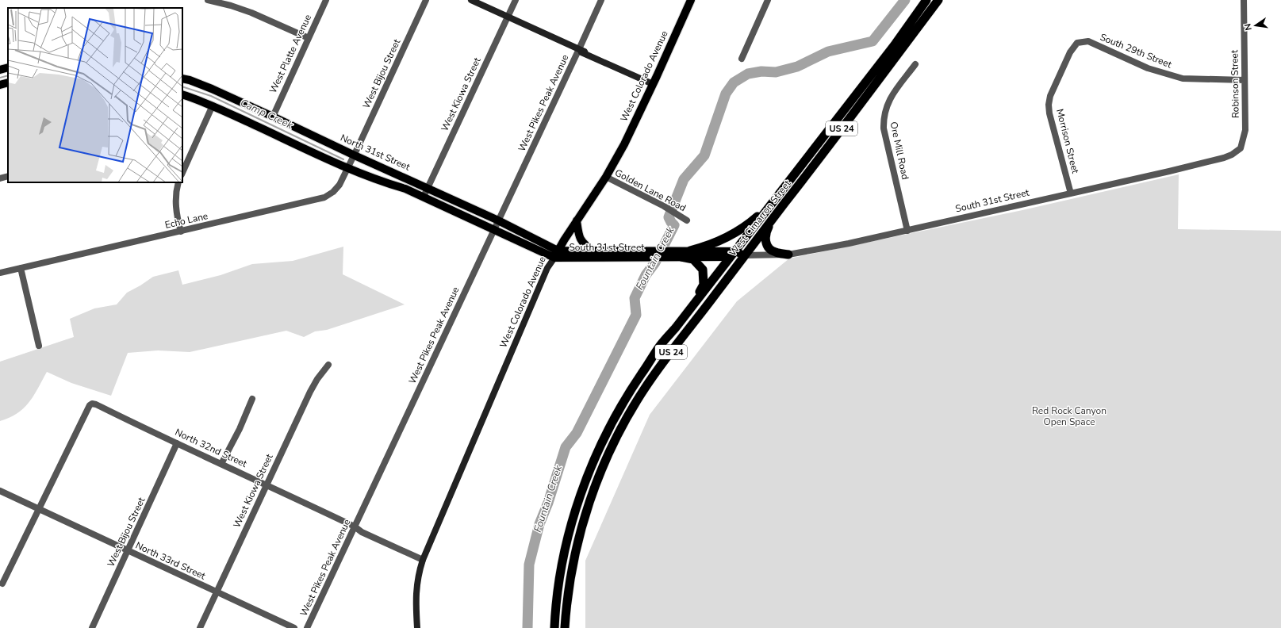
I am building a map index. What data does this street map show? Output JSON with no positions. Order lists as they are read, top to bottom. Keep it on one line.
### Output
{"streets":{"highway":["US 24","West Cimarron Street"],"main road":["West Colorado Avenue","North 31st Street","South 31st Street"],"street":["South 29th Street","West Platte Avenue","West Bijou Street","Robinson Street","West Kiowa Street","West Pikes Peak Avenue","Morrison Street","Ore Mill Road","Golden Lane Road","Echo Lane","North 32nd Street","North 33rd Street"]},"crossings":[["South 29th Street","Robinson Street"],["South 29th Street","Morrison Street"],["West Platte Avenue","North 31st Street"],["West Bijou Street","North 31st Street"],["West Bijou Street","Echo Lane"],["West Bijou Street","North 32nd Street"],["West Bijou Street","North 33rd Street"],["West Colorado Avenue","North 31st Street"],["West Colorado Avenue","Golden Lane Road"],["West Colorado Avenue","South 31st Street"],["West Colorado Avenue","North 32nd Street"],["Robinson Street","South 31st Street"],["West Kiowa Street","North 31st Street"],["West Kiowa Street","North 32nd Street"],["West Kiowa Street","North 33rd Street"],["West Pikes Peak Avenue","North 31st Street"],["West Pikes Peak Avenue","South 31st Street"],["West Pikes Peak Avenue","North 32nd Street"],["Morrison Street","South 31st Street"],["Ore Mill Road","South 31st Street"],["North 31st Street","South 31st Street"],["North 31st Street","Echo Lane"],["South 31st Street","West Cimarron Street"],["North 32nd Street","North 33rd Street"]],"water":["Camp Creek","Fountain Creek"],"parks":["Red Rock Canyon Open Space"],"north":"left"}
